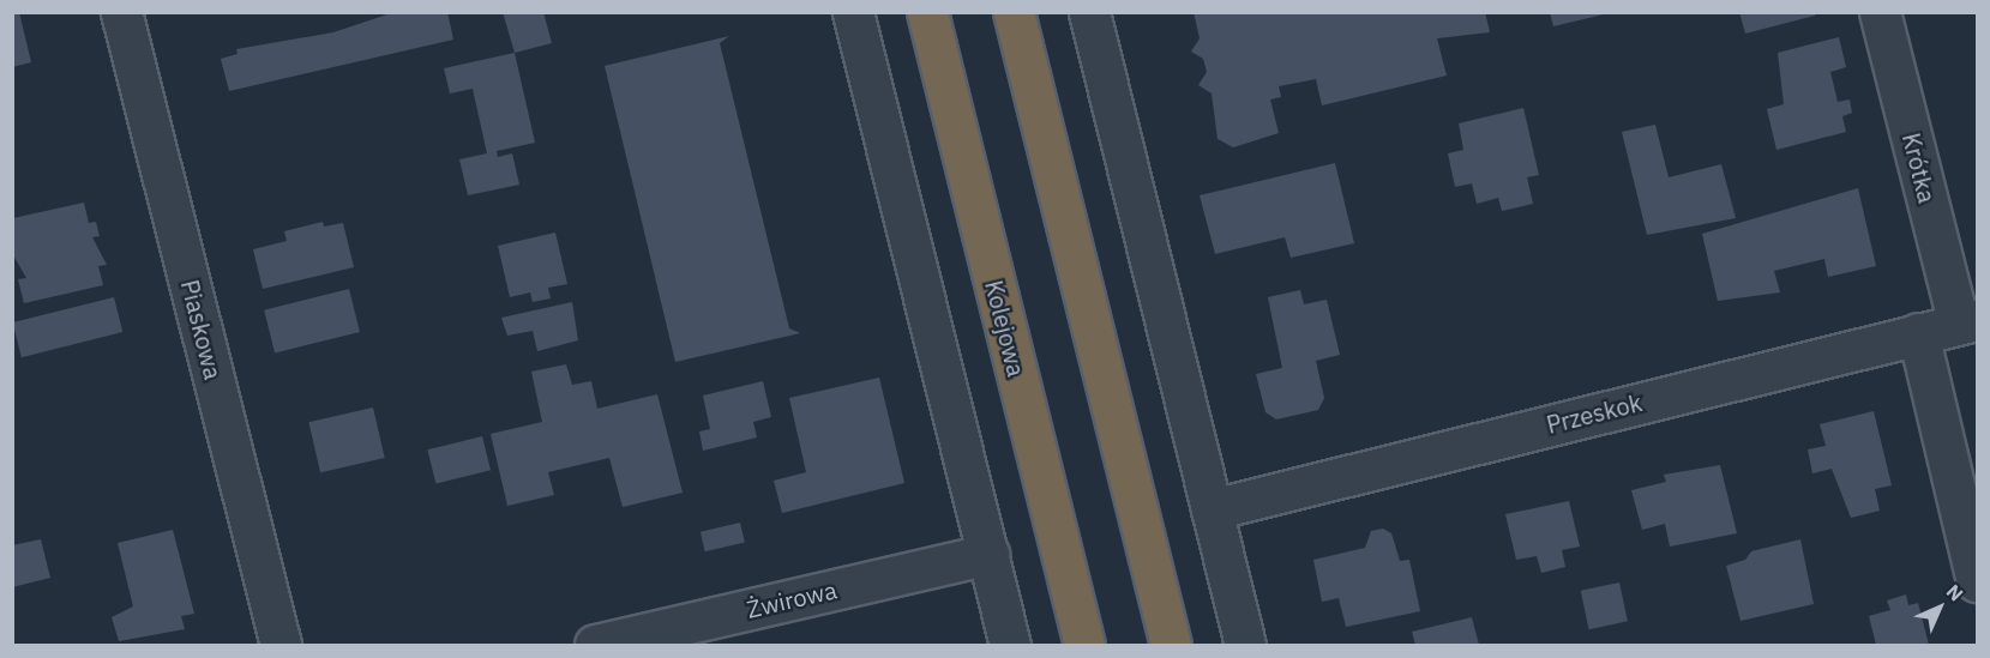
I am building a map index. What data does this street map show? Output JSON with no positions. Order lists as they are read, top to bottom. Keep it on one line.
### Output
{"streets":{"highway":["Kolejowa"],"street":["Krótka","Piaskowa","Przeskok","Żwirowa"]},"crossings":[["Krótka","Przeskok"]],"north":"top right"}
